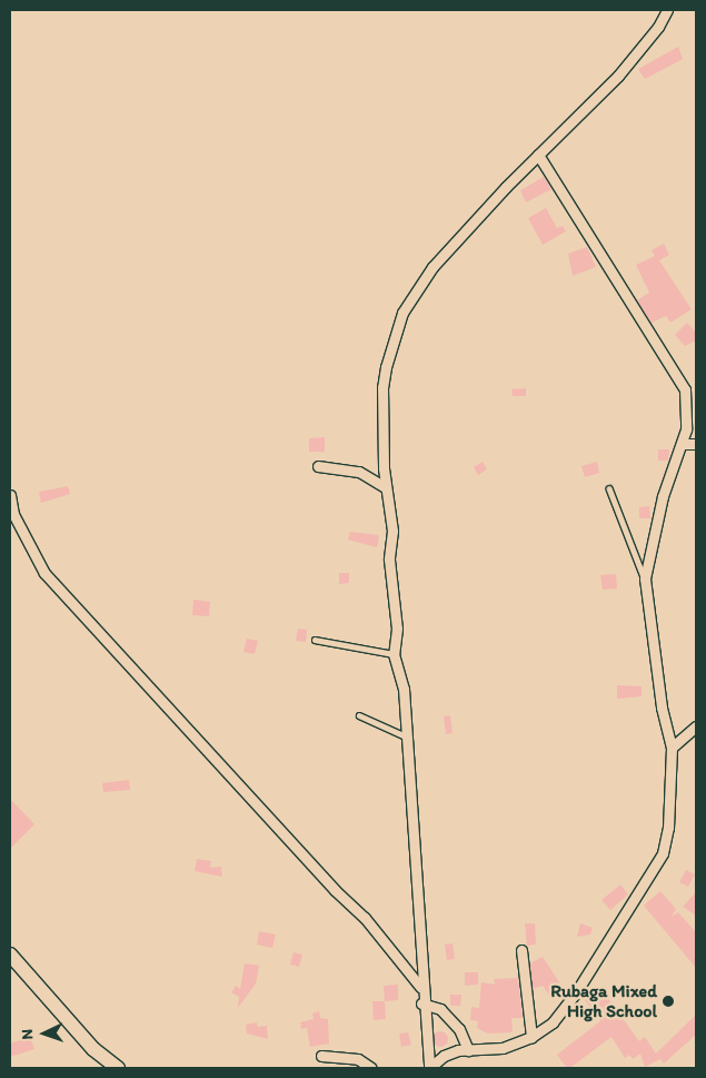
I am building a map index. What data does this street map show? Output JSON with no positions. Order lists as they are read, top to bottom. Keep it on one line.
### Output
{"places":["Rubaga Mixed High School"],"north":"left"}
